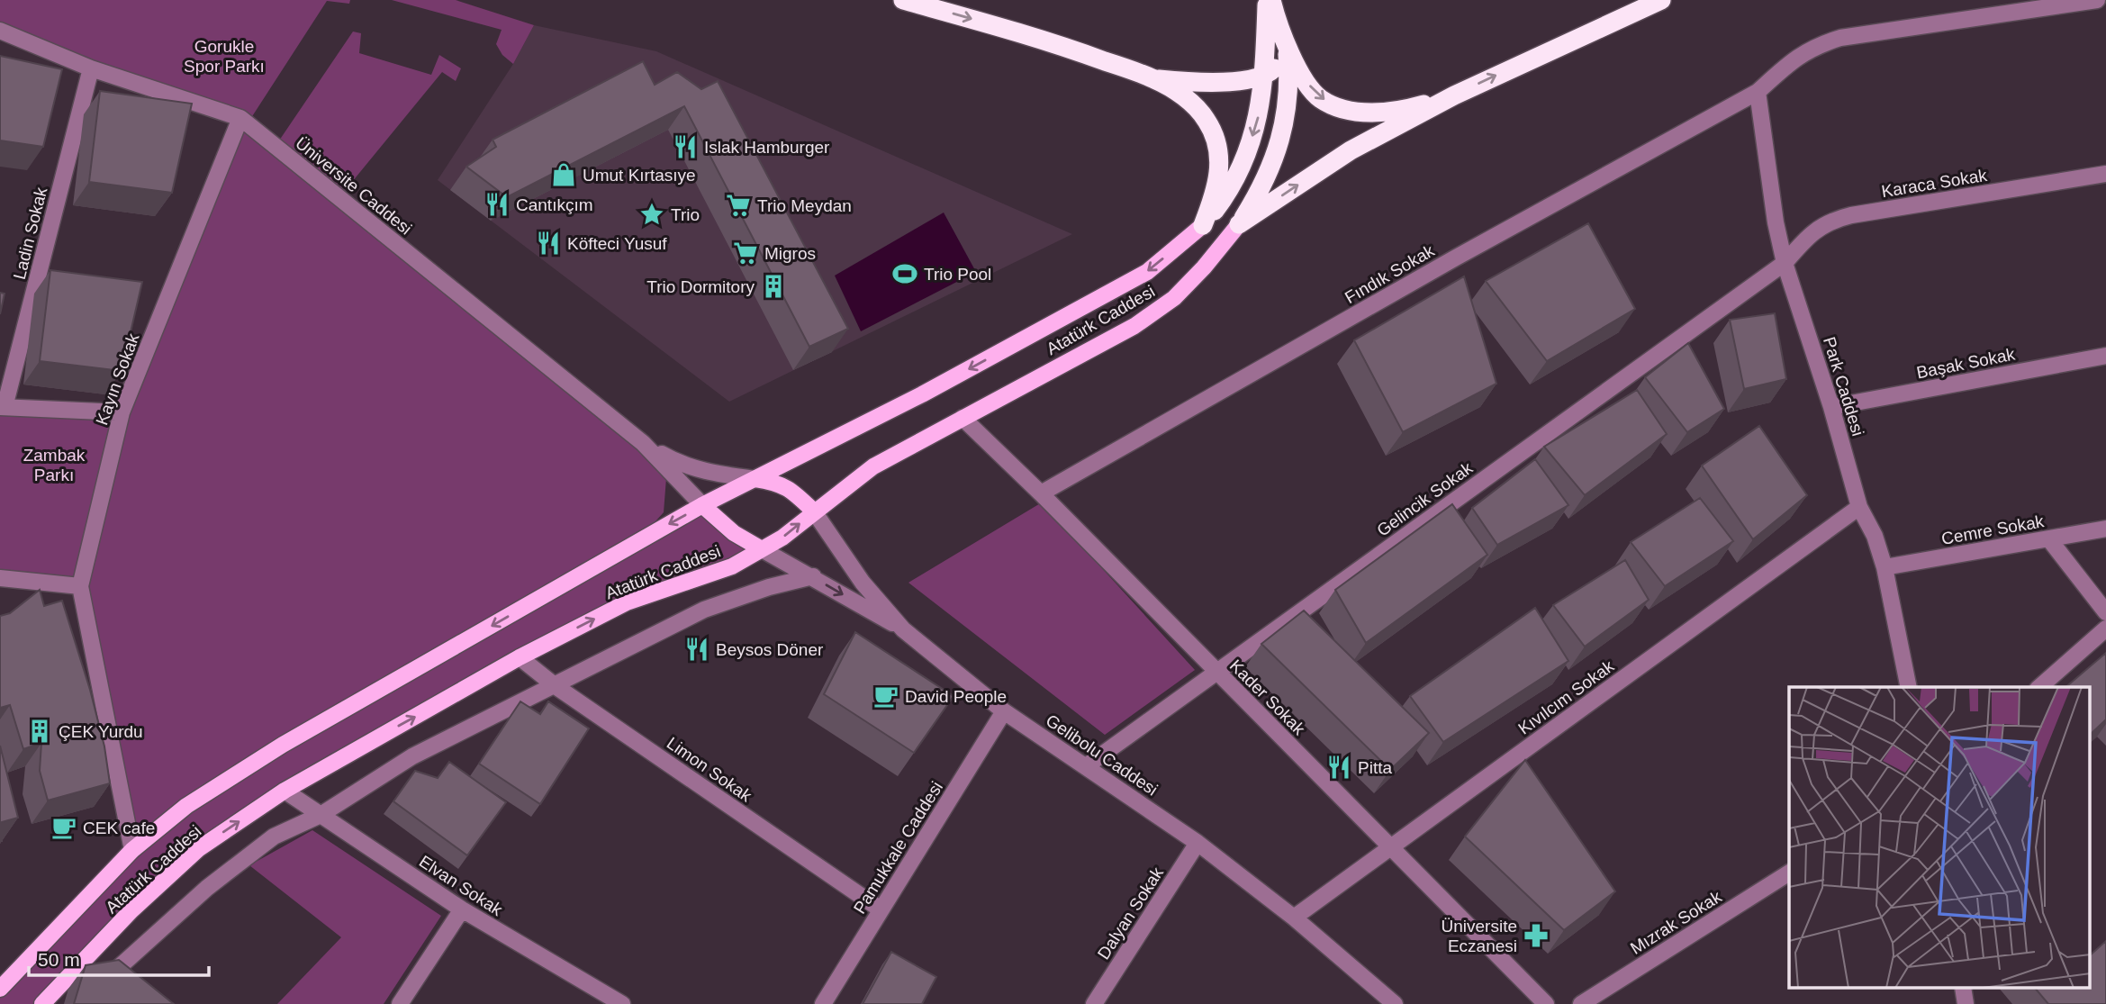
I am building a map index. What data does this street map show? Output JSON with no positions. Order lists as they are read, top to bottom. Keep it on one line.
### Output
{"streets":{"main road":["Atatürk Caddesi"],"street":["Karaca Sokak","Üniversite Caddesi","Ladin Sokak","Fındık Sokak","Başak Sokak","Kayın Sokak","Park Caddesi","Gelincik Sokak","Cemre Sokak","Kader Sokak","Kıvılcım Sokak","Gelibolu Caddesi","Limon Sokak","Pamukkale Caddesi","Elvan Sokak","Dalyan Sokak","Mızrak Sokak"]},"crossings":[["Karaca Sokak","Park Caddesi"],["Karaca Sokak","Gelincik Sokak"],["Üniversite Caddesi","Ladin Sokak"],["Üniversite Caddesi","Kayın Sokak"],["Fındık Sokak","Park Caddesi"],["Fındık Sokak","Kader Sokak"],["Atatürk Caddesi","Kayın Sokak"],["Atatürk Caddesi","Kader Sokak"],["Atatürk Caddesi","Gelibolu Caddesi"],["Atatürk Caddesi","Limon Sokak"],["Atatürk Caddesi","Elvan Sokak"],["Başak Sokak","Park Caddesi"],["Park Caddesi","Gelincik Sokak"],["Park Caddesi","Cemre Sokak"],["Park Caddesi","Kıvılcım Sokak"],["Gelincik Sokak","Kader Sokak"],["Gelincik Sokak","Gelibolu Caddesi"],["Kader Sokak","Kıvılcım Sokak"],["Kıvılcım Sokak","Gelibolu Caddesi"],["Gelibolu Caddesi","Pamukkale Caddesi"],["Gelibolu Caddesi","Dalyan Sokak"],["Limon Sokak","Pamukkale Caddesi"]],"parks":["Gorukle Spor Parkı","Zambak Parkı"],"places":{"restaurant":["Islak Hamburger","Cantıkçım","Köfteci Yusuf","Beysos Döner","Pitta"],"shop":["Umut Kırtasıye"],"supermarket":["Trio Meydan","Migros"],"place":["Trio"],"sports":["Trio Pool"],"building":["Trio Dormitory","ÇEK Yurdu"],"cafe":["David People","CEK cafe"],"pharmacy":["Üniversite Eczanesi"]},"scale_bar":"50 m"}
